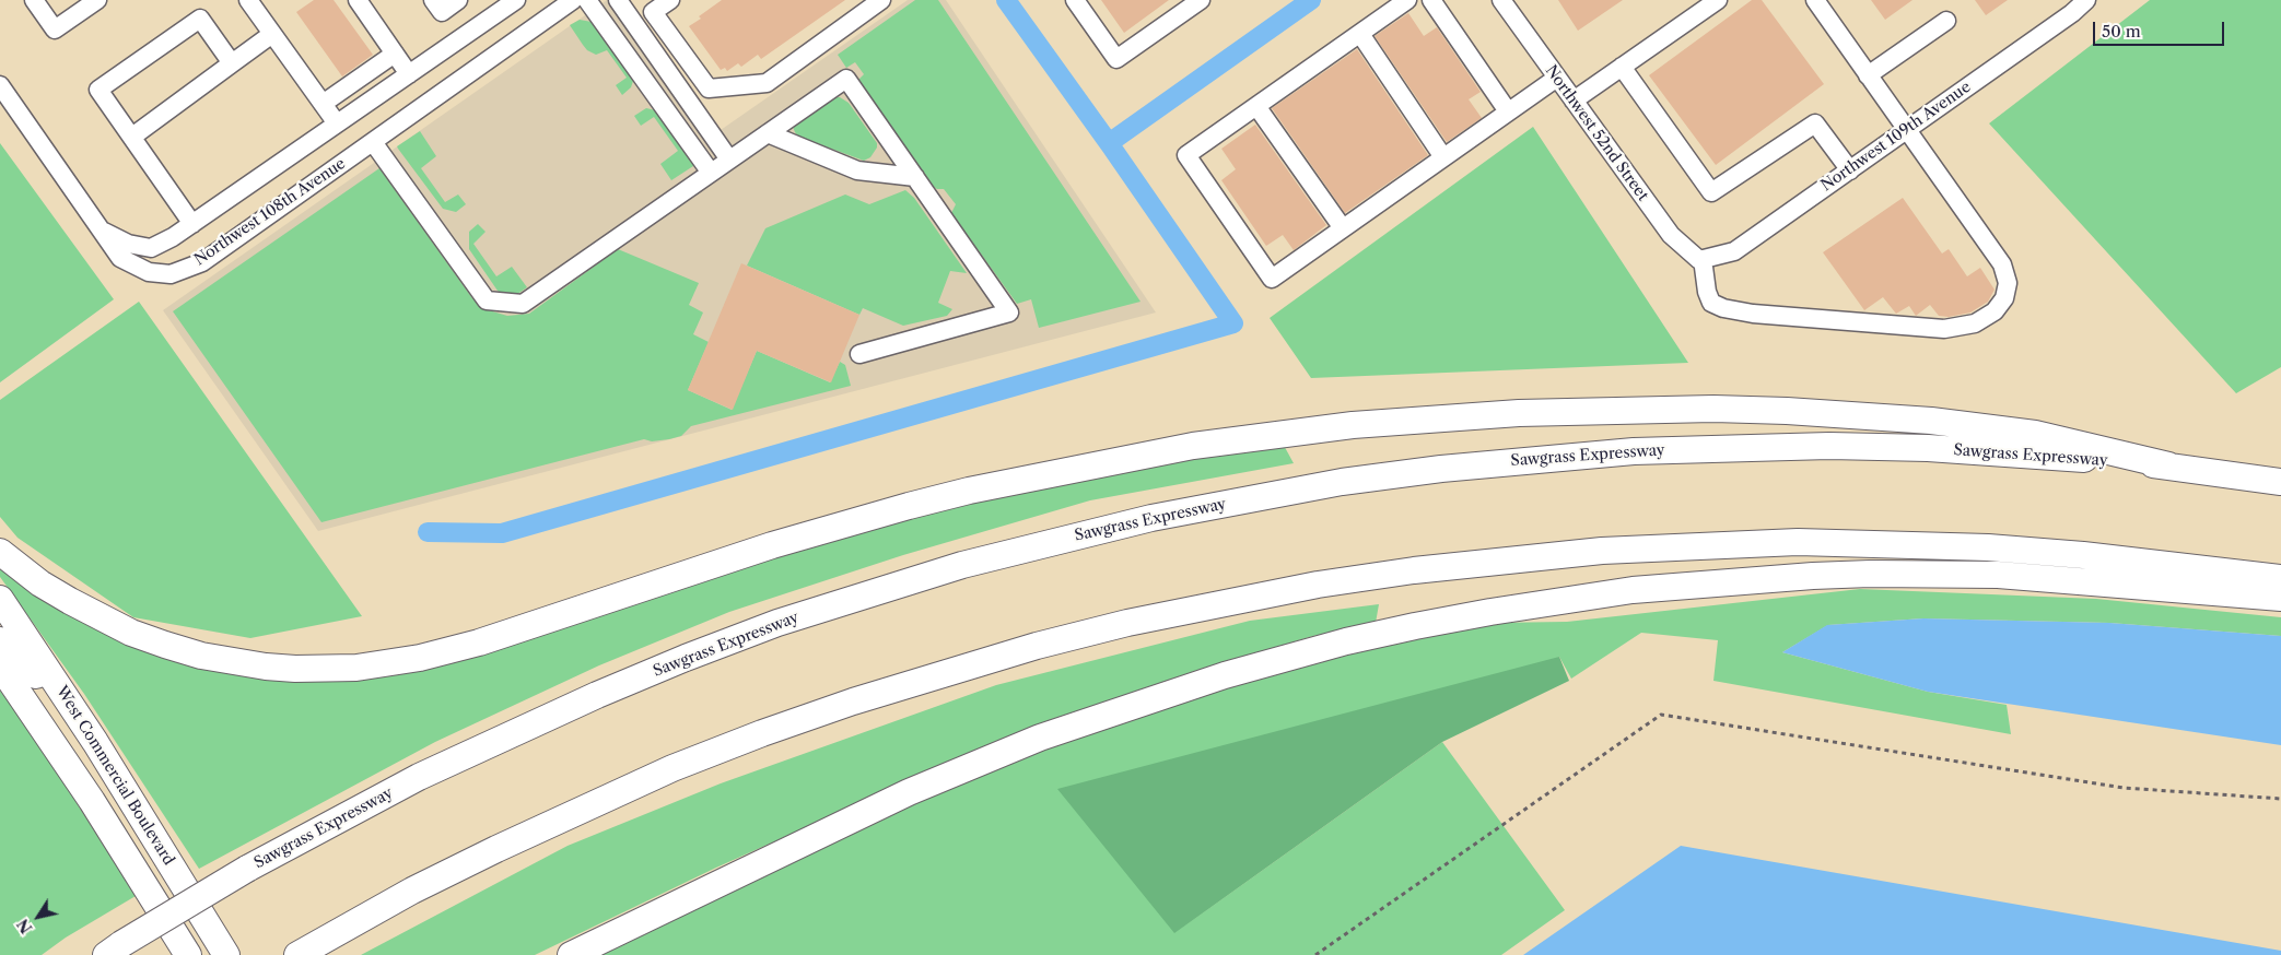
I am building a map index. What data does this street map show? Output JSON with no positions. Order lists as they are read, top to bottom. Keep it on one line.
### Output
{"streets":{"highway":["Sawgrass Expressway","West Commercial Boulevard"],"street":["Northwest 52nd Street","Northwest 109th Avenue","Northwest 108th Avenue"]},"crossings":[["Northwest 52nd Street","Northwest 109th Avenue"]],"scale_bar":"50 m","north":"bottom left"}
